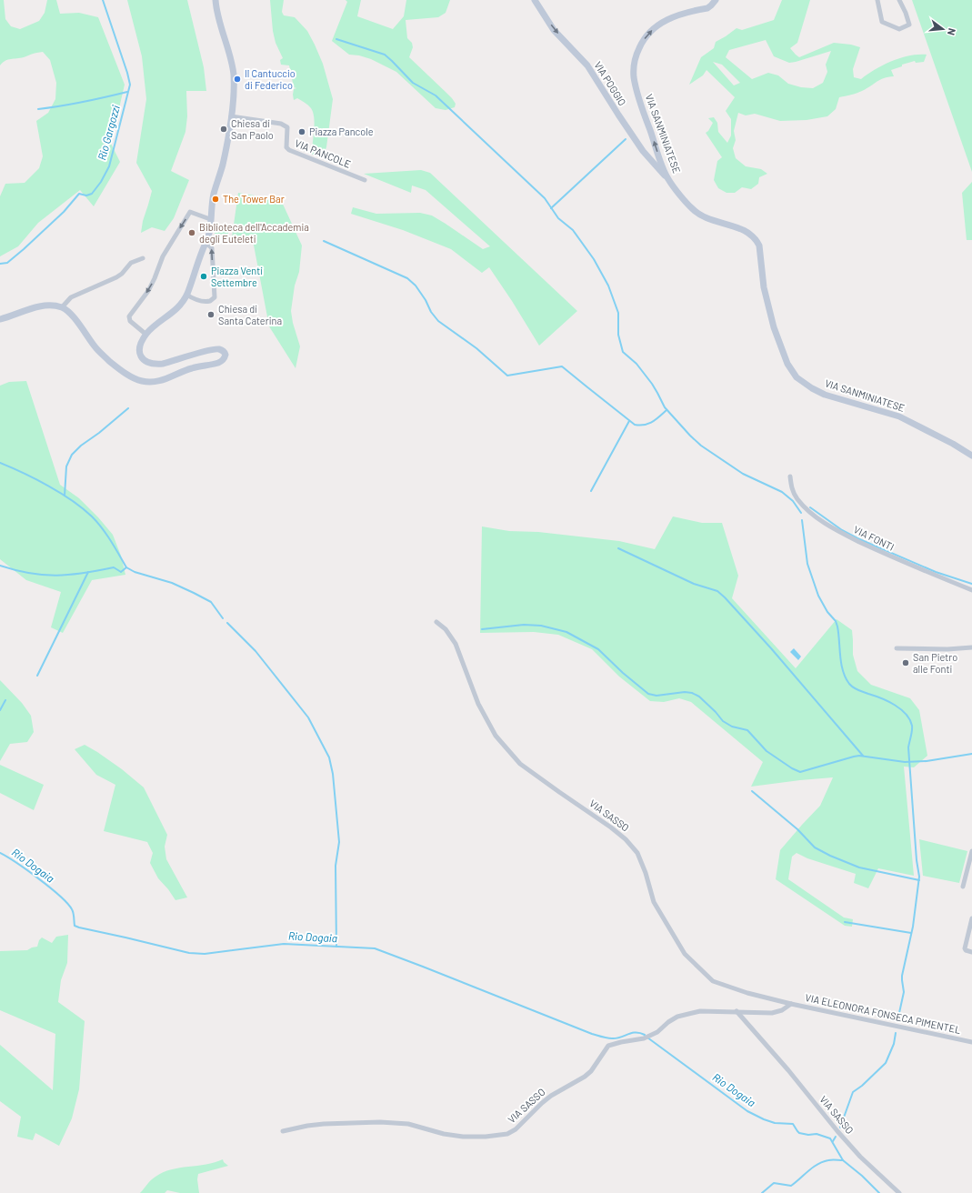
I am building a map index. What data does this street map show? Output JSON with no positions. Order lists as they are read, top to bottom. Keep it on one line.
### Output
{"streets":{"main road":["VIA POGGIO","VIA SANMINIATESE"],"street":["VIA PANCOLE","VIA FONTI","VIA SASSO","VIA ELEONORA FONSECA PIMENTEL"]},"crossings":[["VIA POGGIO","VIA SANMINIATESE"],["VIA SASSO","VIA ELEONORA FONSECA PIMENTEL"]],"one_way":["VIA POGGIO"],"water":["Rio Gargozzi","Rio Dogaia"],"places":["Il Cantuccio di Federico","Chiesa di San Paolo","Piazza Pancole","The Tower Bar","Biblioteca dell'Accademia degli Euteleti","Piazza Venti Settembre","Chiesa di Santa Caterina","San Pietro alle Fonti"],"north":"right"}
